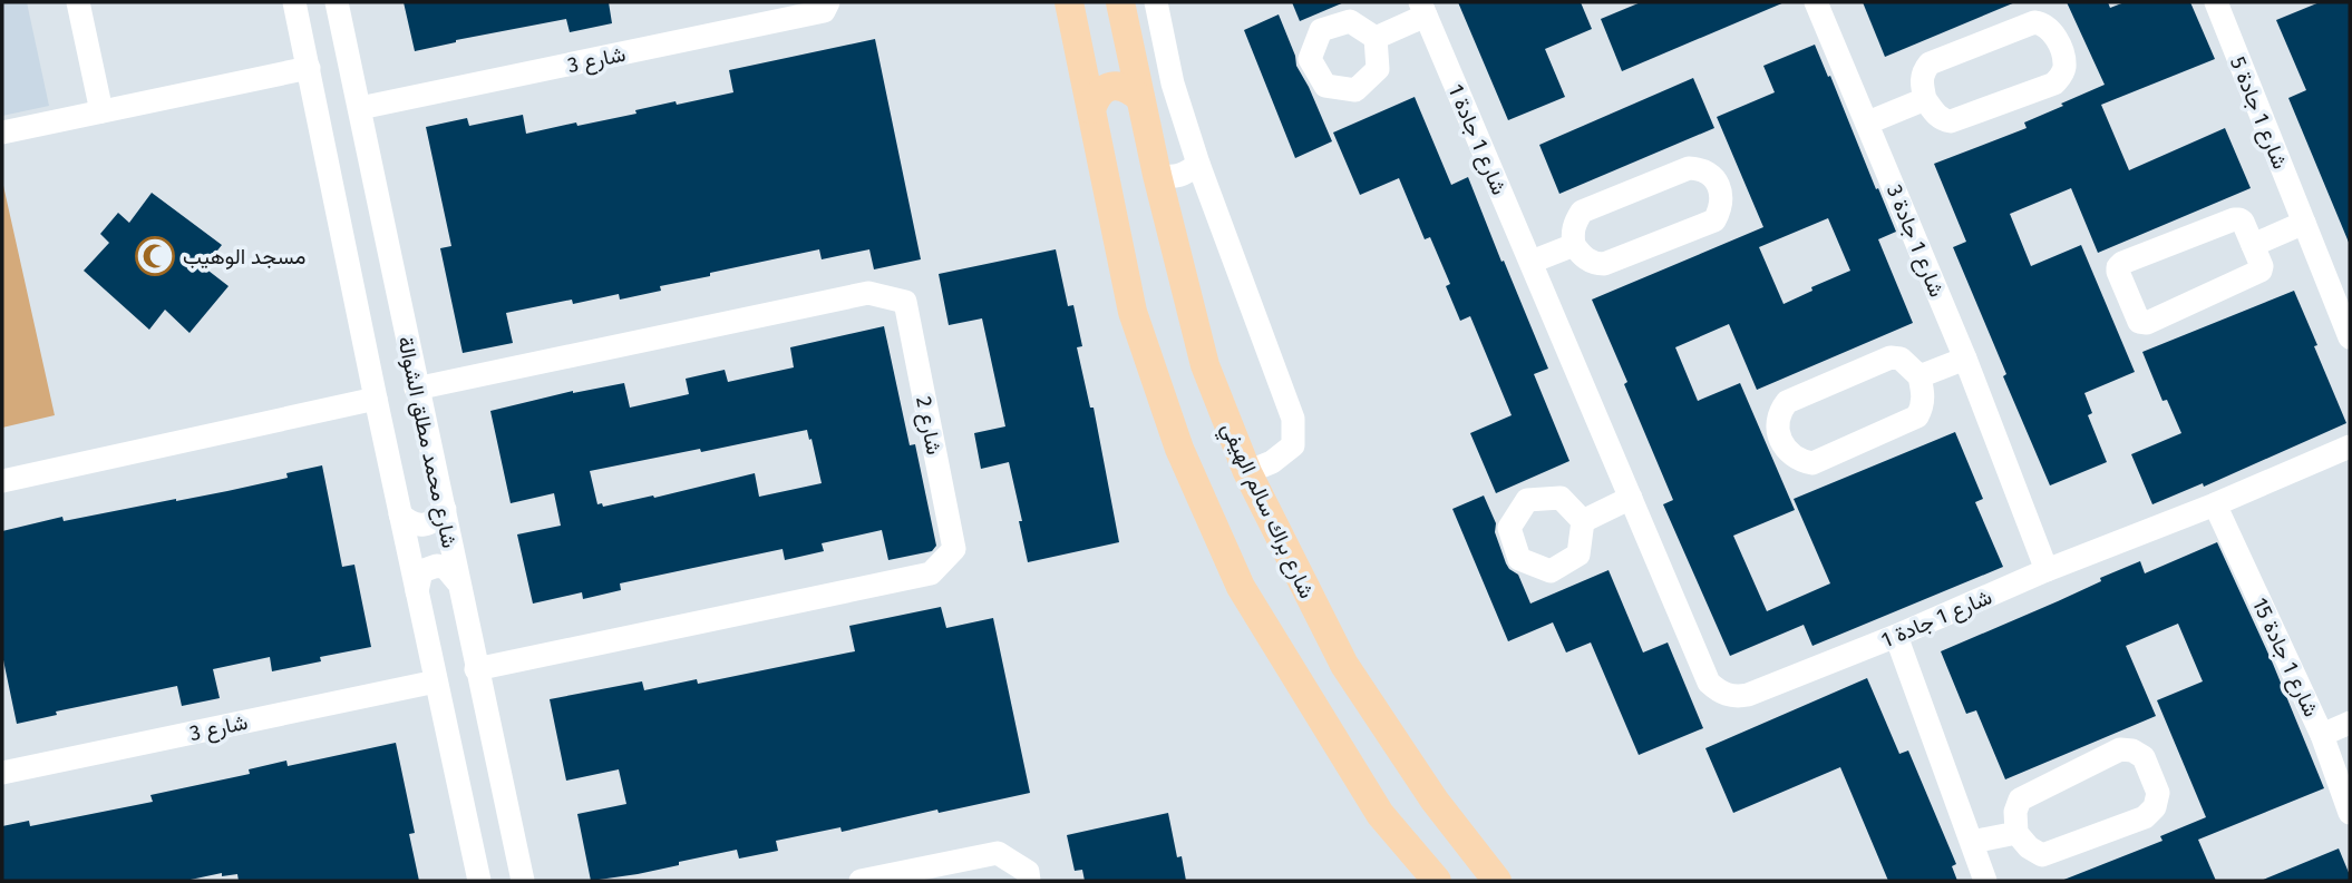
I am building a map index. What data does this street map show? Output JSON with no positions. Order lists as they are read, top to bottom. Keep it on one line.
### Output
{"streets":{"main road":["شارع براك سالم الهيفي"],"street":["شارع 3","شارع 1 جادة 5","شارع 1 جادة 1","شارع 1 جادة 3","شارع 2","شارع محمد مطلق الشوالة","شارع 1 جادة 15"]},"crossings":[["شارع 3","شارع محمد مطلق الشوالة"],["شارع 1 جادة 1","شارع 1 جادة 3"],["شارع 1 جادة 1","شارع 1 جادة 15"],["شارع 2","شارع محمد مطلق الشوالة"]],"places":{"mosque":["مسجد الوهيب"]}}
